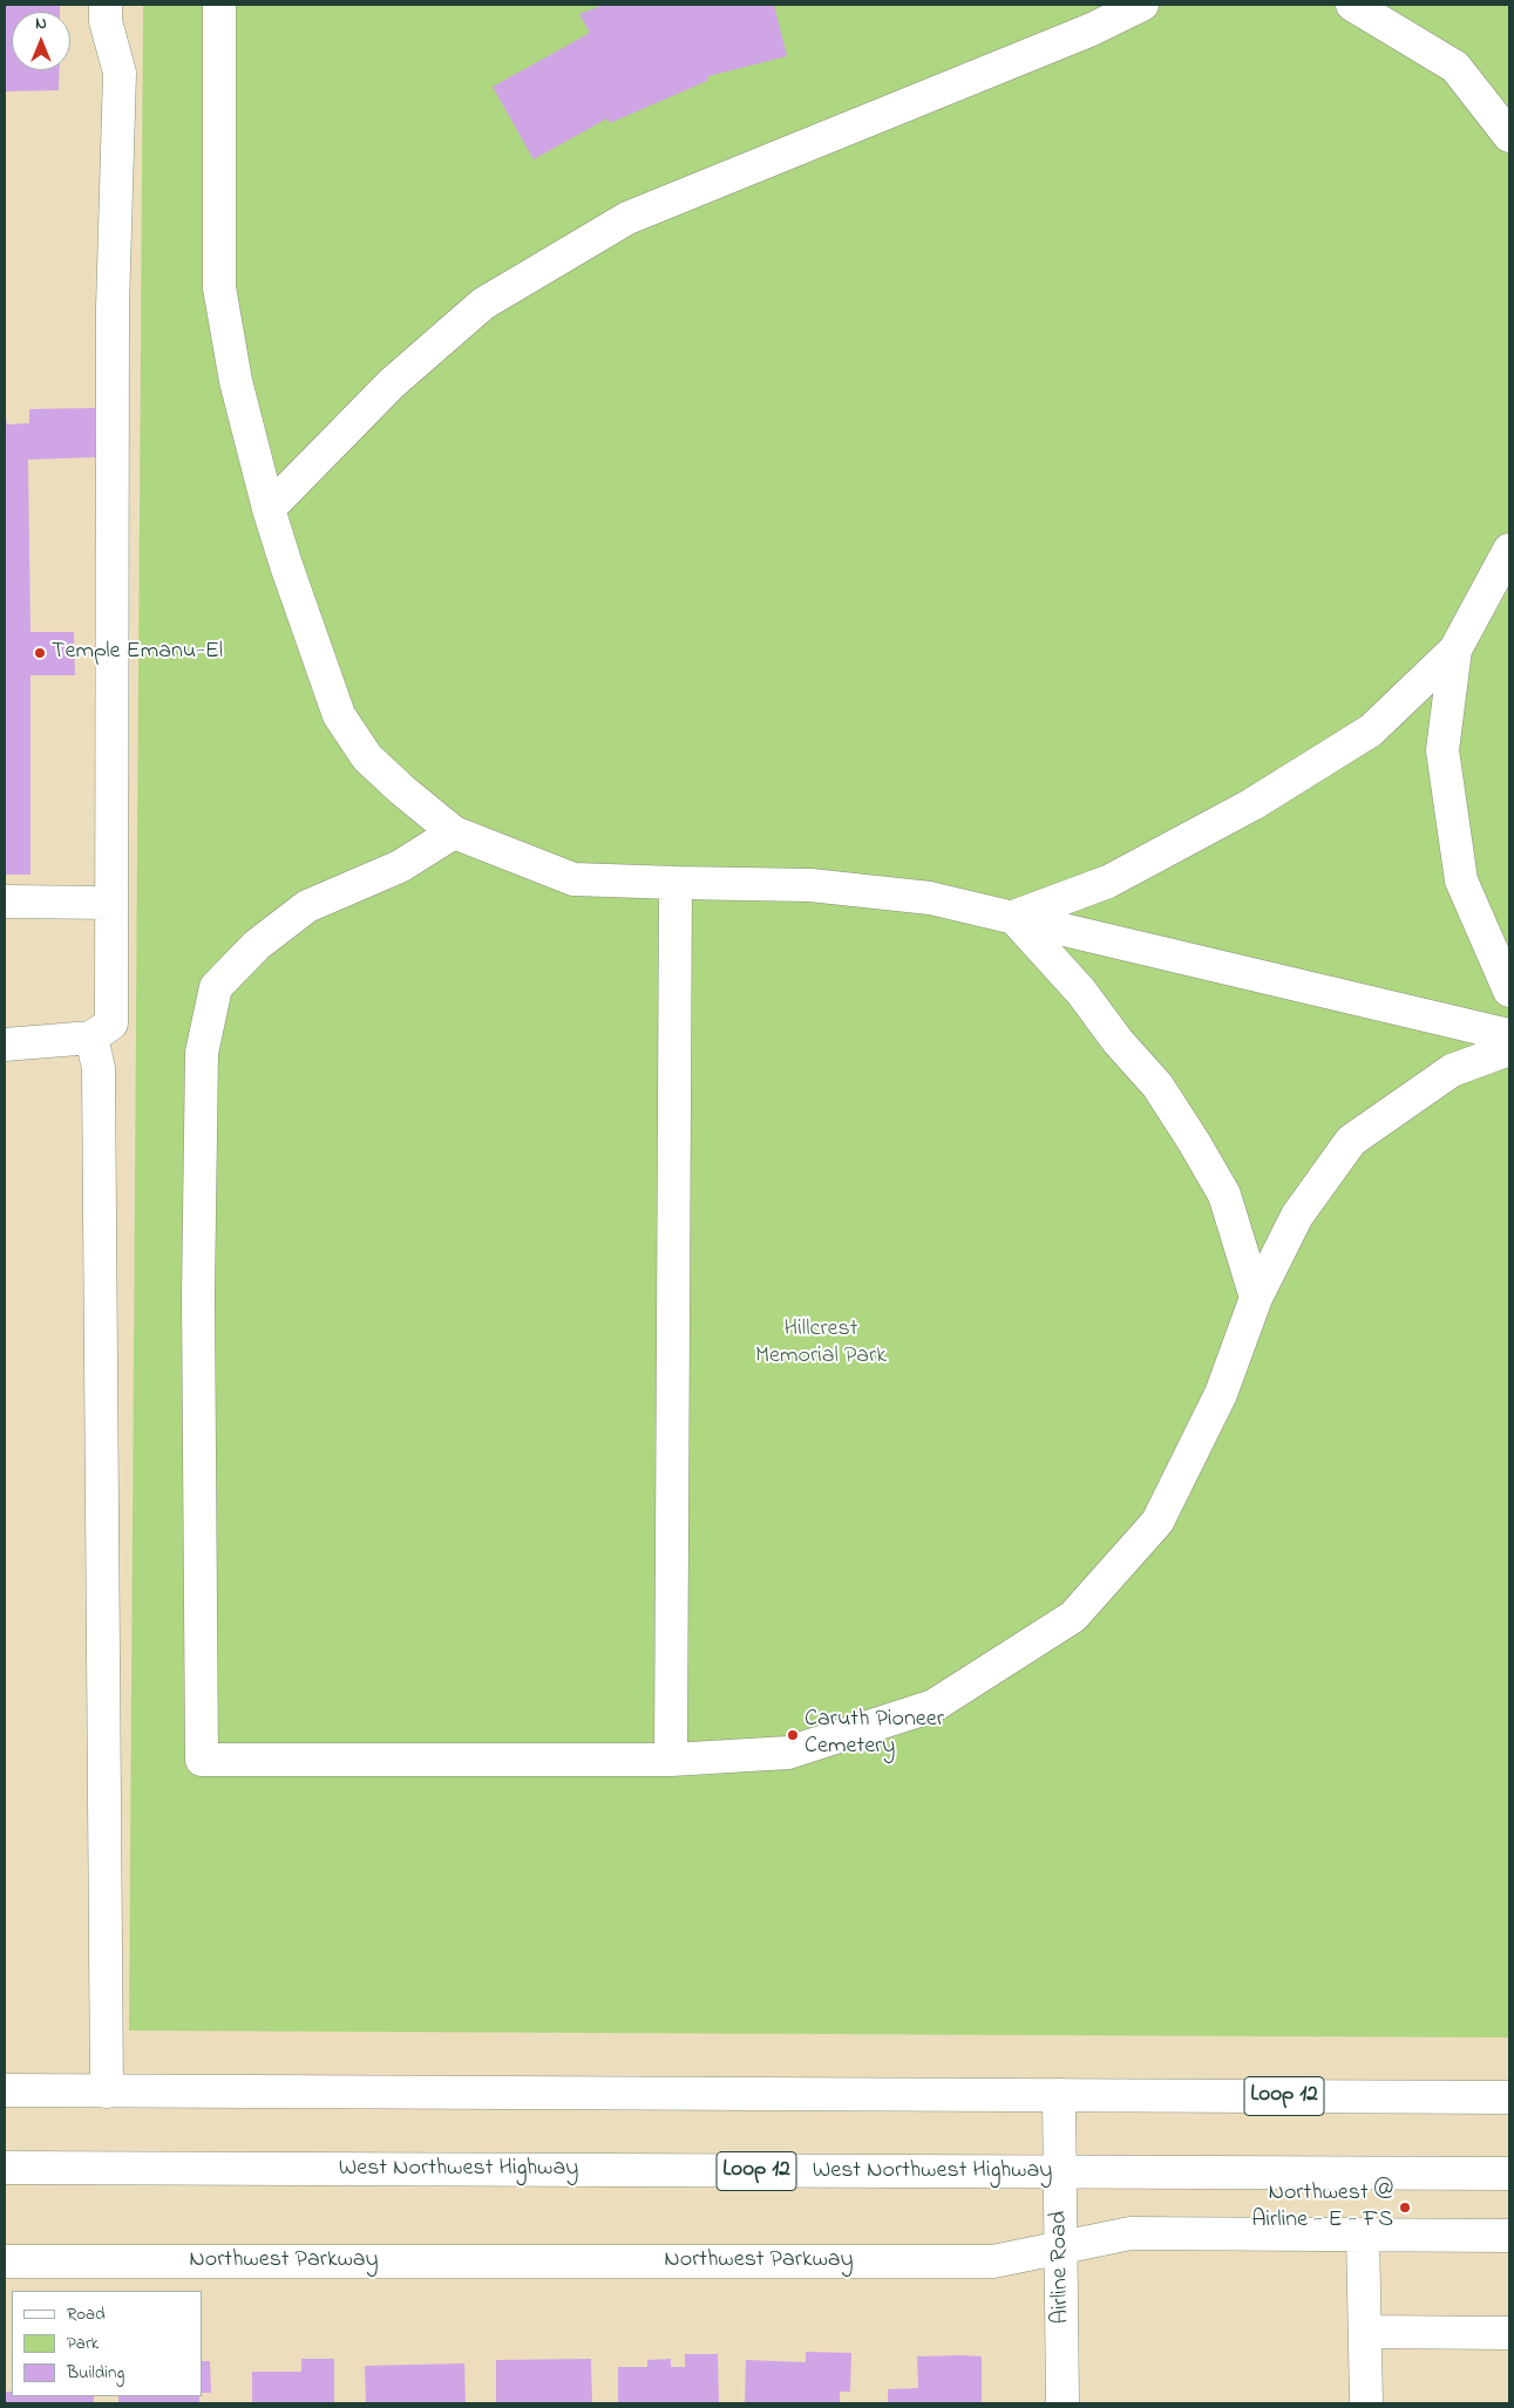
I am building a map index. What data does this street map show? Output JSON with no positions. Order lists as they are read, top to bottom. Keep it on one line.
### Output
{"streets":{"main road":["Loop 12","West Northwest Highway","Northwest Parkway","Airline Road"]},"crossings":[["Loop 12","Airline Road"],["West Northwest Highway","Airline Road"],["Northwest Parkway","Airline Road"]],"parks":["Hillcrest Memorial Park"],"places":["Temple Emanu-El","Caruth Pioneer Cemetery","Northwest @ Airline - E - FS"],"legend":["Road","Park","Building"],"north":"top"}
